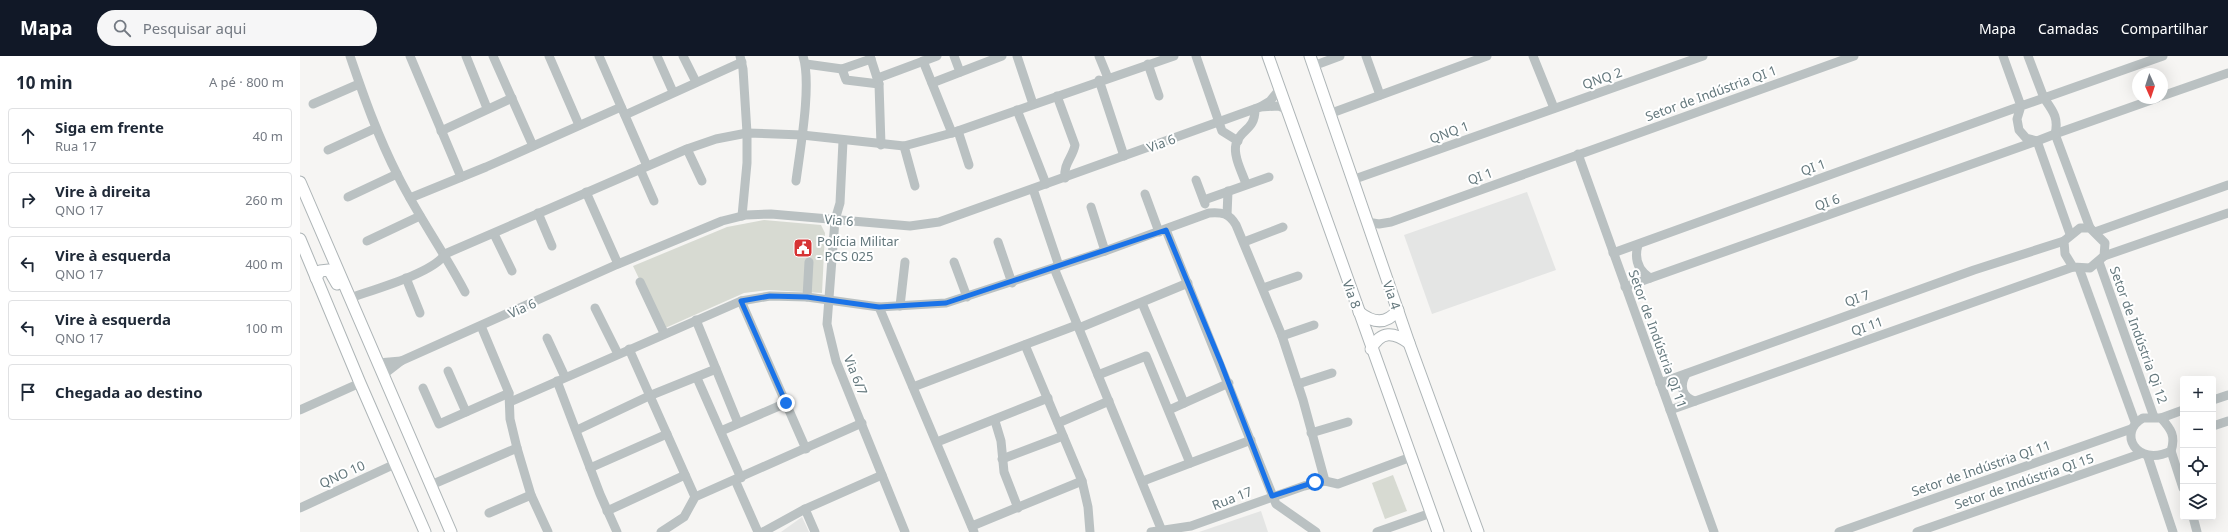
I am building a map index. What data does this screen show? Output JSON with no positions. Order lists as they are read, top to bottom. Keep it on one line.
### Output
{"streets":{"main road":["Via 8","Via 4"],"street":["QNQ 2","Setor de Indústria QI 1","QNQ 1","Via 6","QI 1","QI 6","QI 7","QI 11","Setor de Indústria Qi 12","Setor de Indústria QI 11","Via 6/7","QNO 10","Setor de Indústria QI 15","Rua 17"]},"crossings":[["QNQ 2","QNQ 1"],["Setor de Indústria QI 1","QI 1"],["Setor de Indústria QI 1","Setor de Indústria QI 11"],["QNQ 1","Via 4"],["Via 6","Via 8"],["Via 6","Via 6/7"],["QI 1","QI 6"],["QI 1","Via 4"],["QI 1","Setor de Indústria QI 11"],["QI 6","Setor de Indústria QI 11"],["Via 8","Rua 17"],["QI 7","QI 11"],["QI 7","Setor de Indústria Qi 12"],["QI 7","Setor de Indústria QI 11"],["QI 11","Setor de Indústria Qi 12"],["QI 11","Setor de Indústria QI 11"],["Setor de Indústria Qi 12","Setor de Indústria QI 11"],["Setor de Indústria Qi 12","Setor de Indústria QI 15"],["Setor de Indústria QI 11","Setor de Indústria QI 15"]],"places":{"public building":["Polícia Militar - PCS 025"]},"north":"bottom","page":{"header":"Mapa","search":"Pesquisar aqui","nav":["Mapa","Camadas","Compartilhar"],"heading":["10 min","A pé · 800 m"],"list":[["Siga em frente","Rua 17","40 m"],["Vire à direita","QNO 17","260 m"],["Vire à esquerda","QNO 17","400 m"],["Vire à esquerda","QNO 17","100 m"],"Chegada ao destino"],"map_buttons":["+","−"]}}
